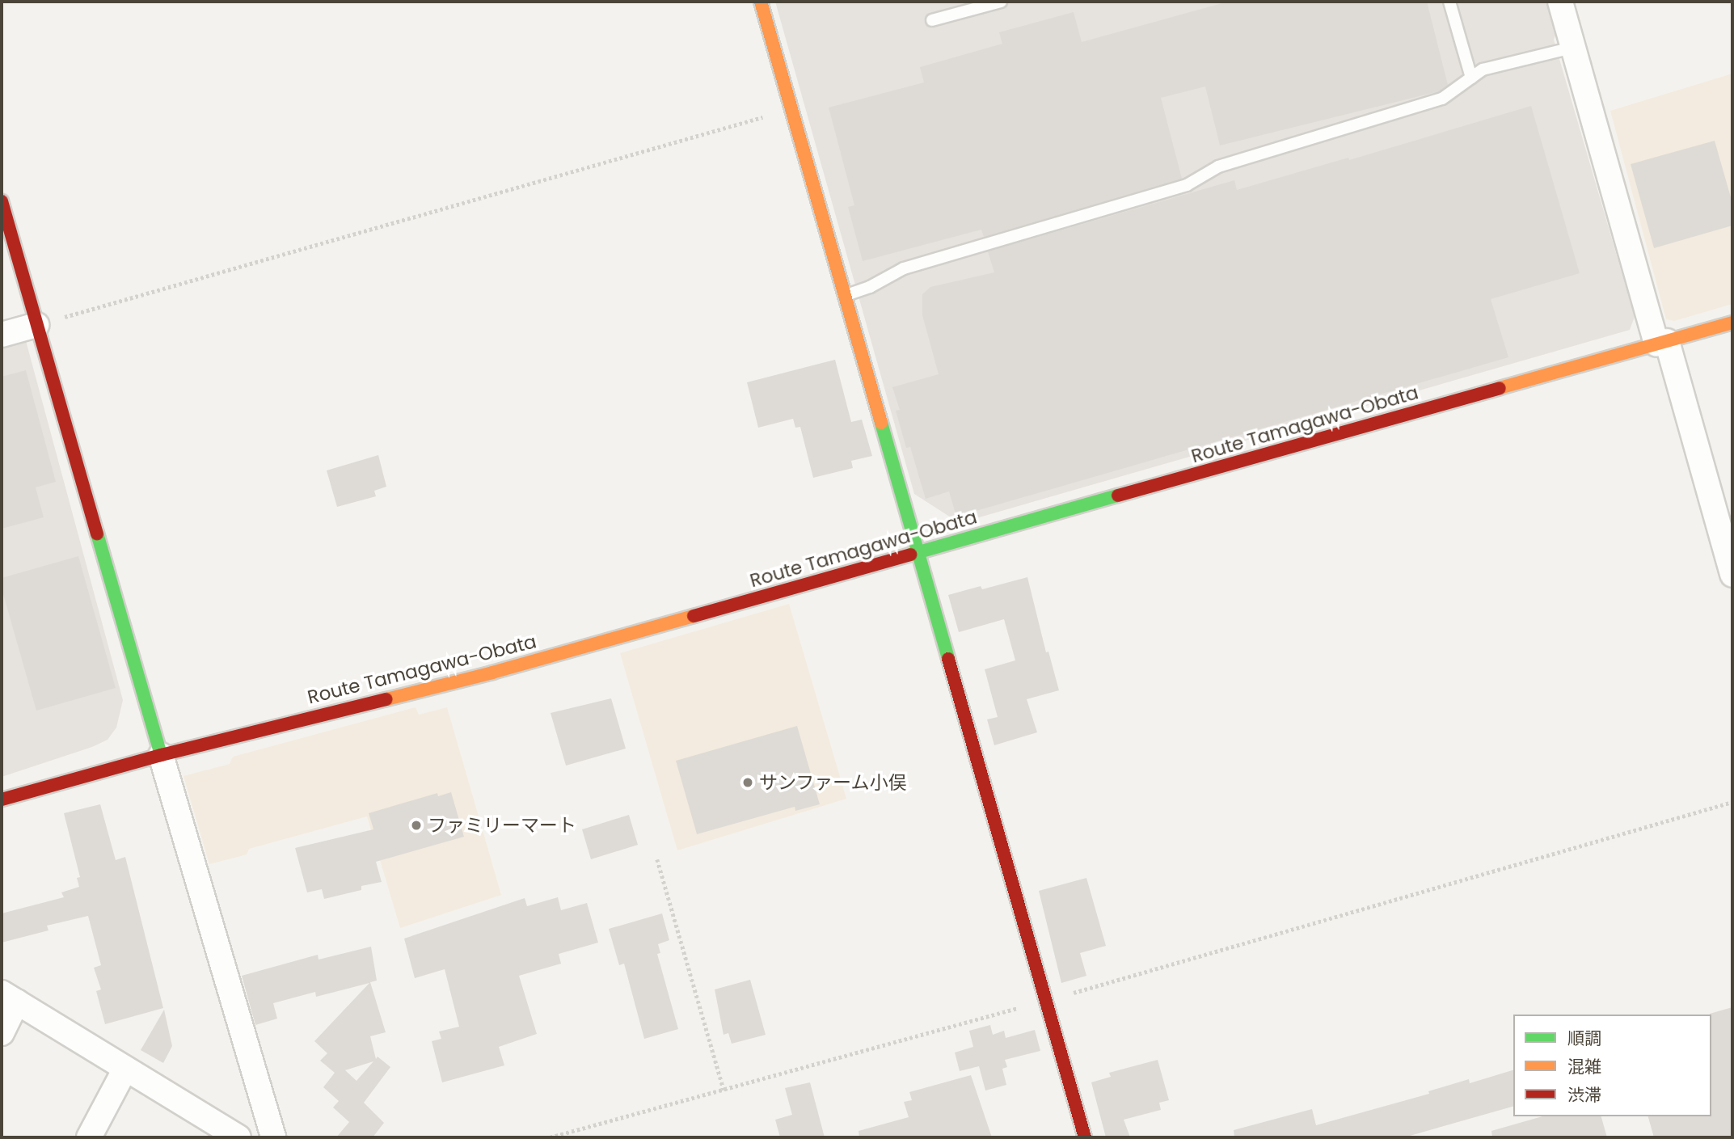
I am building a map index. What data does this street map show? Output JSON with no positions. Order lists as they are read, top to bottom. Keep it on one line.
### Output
{"streets":{"main road":["Route Tamagawa-Obata"]},"places":["サンファーム小俣","ファミリーマート"],"legend":["順調","混雑","渋滞"]}
